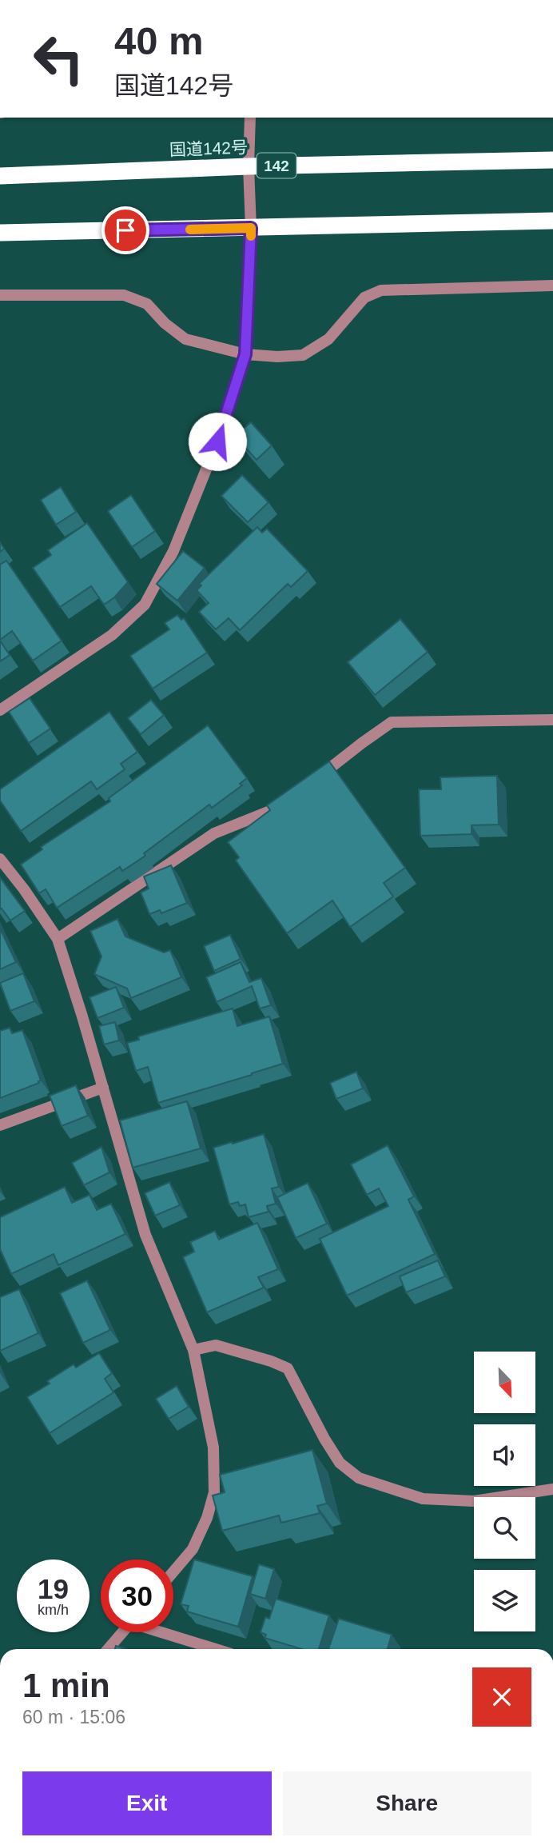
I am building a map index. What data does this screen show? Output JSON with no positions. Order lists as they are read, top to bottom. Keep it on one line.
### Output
{"streets":{"highway":["国道142号","142"]},"north":"bottom right","page":{"turn":["40 m","国道142号"],"speed":"19 km/h","limit":"30","heading":["1 min","60 m · 15:06"],"buttons":["Exit","Share"]}}
